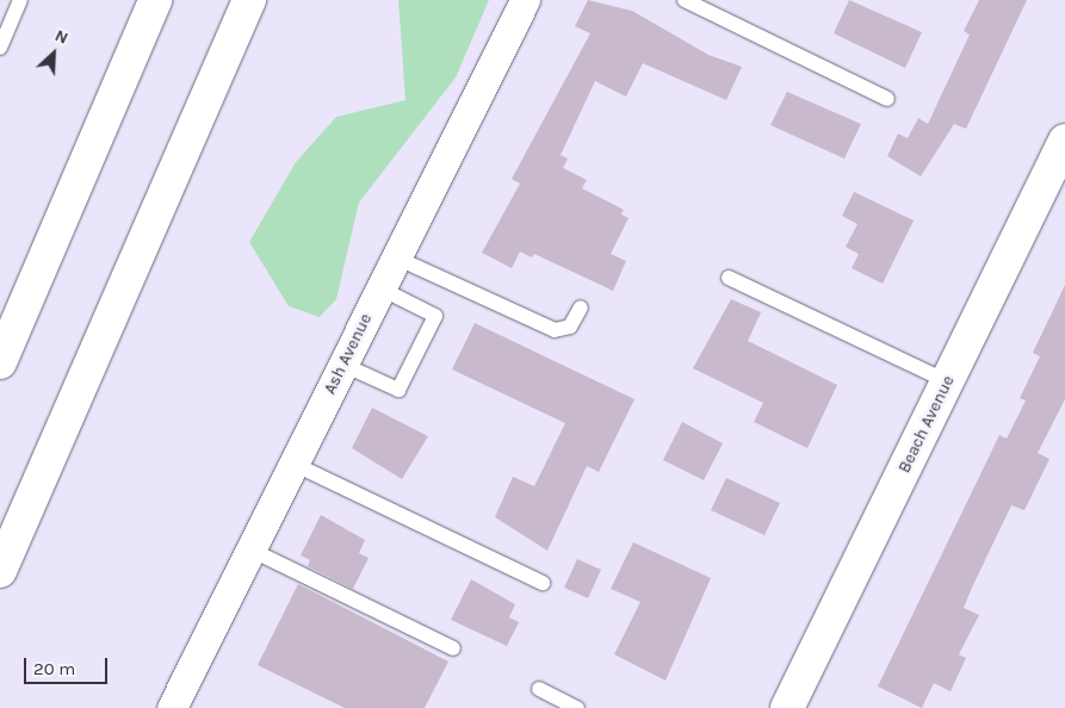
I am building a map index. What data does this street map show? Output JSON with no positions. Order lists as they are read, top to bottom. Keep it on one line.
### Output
{"streets":{"main road":["Beach Avenue"],"street":["Ash Avenue"]},"scale_bar":"20 m","north":"top right"}
